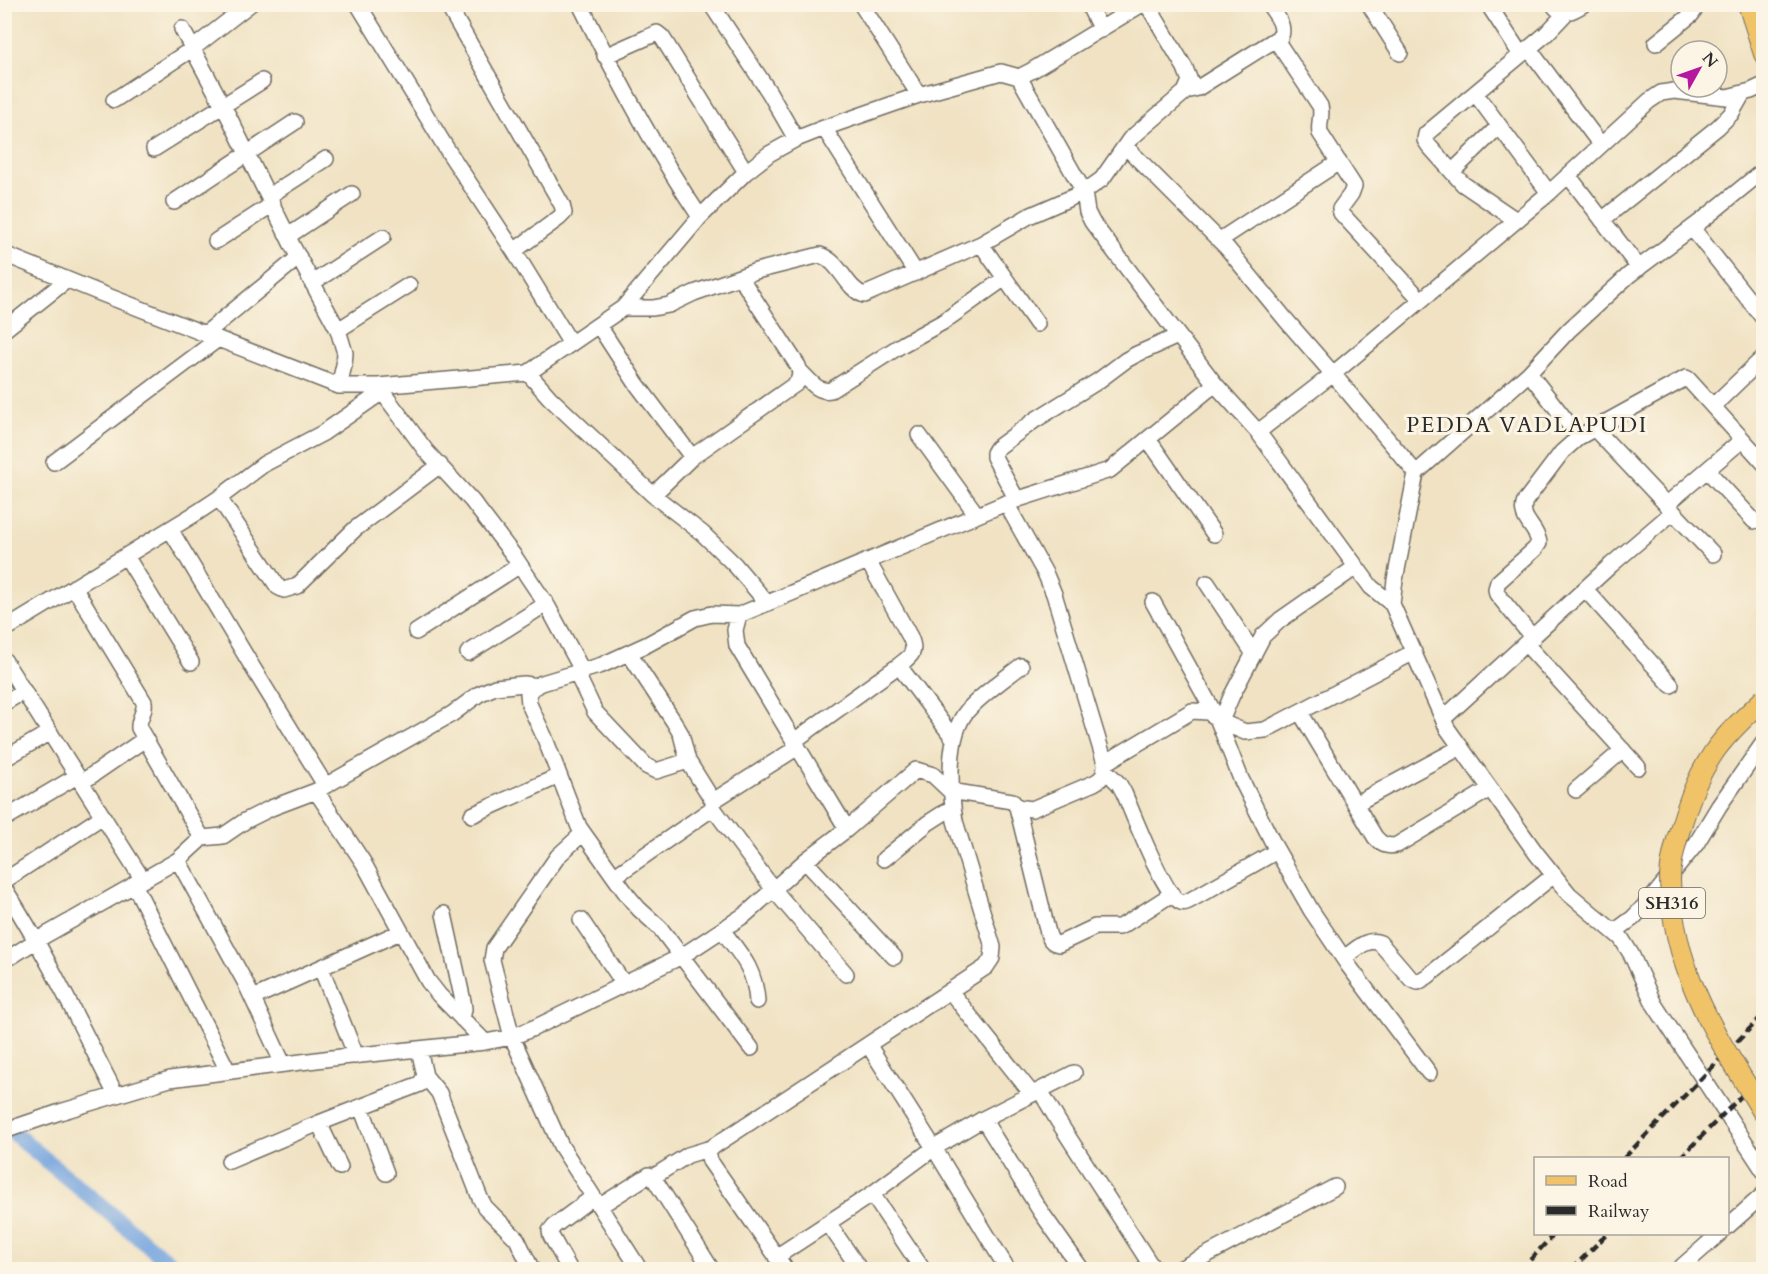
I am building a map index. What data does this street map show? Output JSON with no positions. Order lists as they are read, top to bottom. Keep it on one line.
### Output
{"streets":{"main road":["SH316"]},"districts":["PEDDA VADLAPUDI"],"legend":["Road","Railway"],"north":"top right"}
